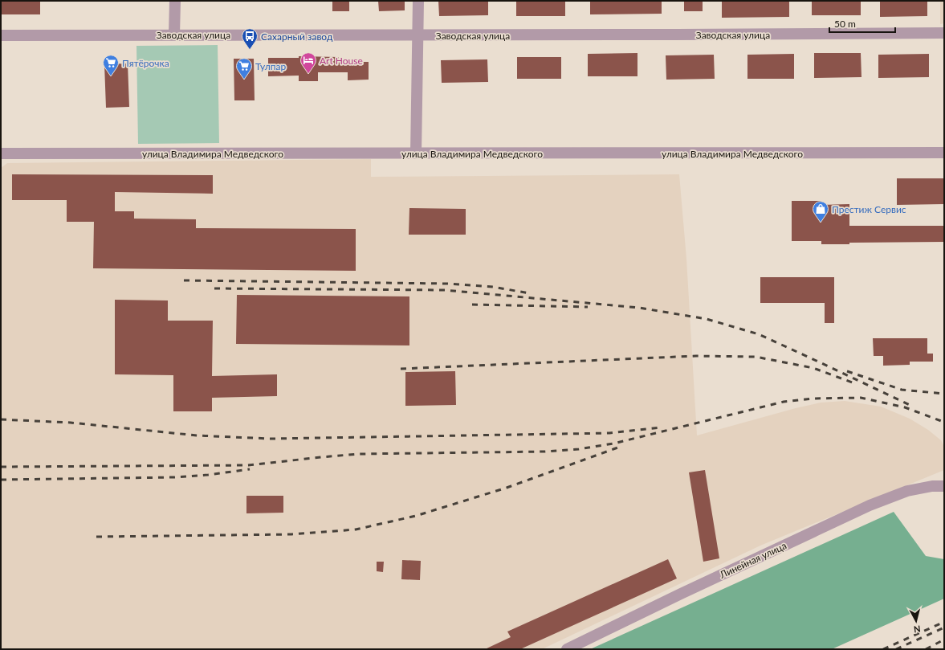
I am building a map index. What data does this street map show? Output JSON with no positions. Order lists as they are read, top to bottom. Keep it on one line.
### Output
{"streets":{"street":["Заводская улица","улица Владимира Медведского","Линейная улица"]},"places":{"bus stop":["Сахарный завод"],"hotel":["Art House"],"supermarket":["Пятёрочка","Тулпар"],"shop":["Престиж Сервис"]},"scale_bar":"50 m","north":"bottom"}
